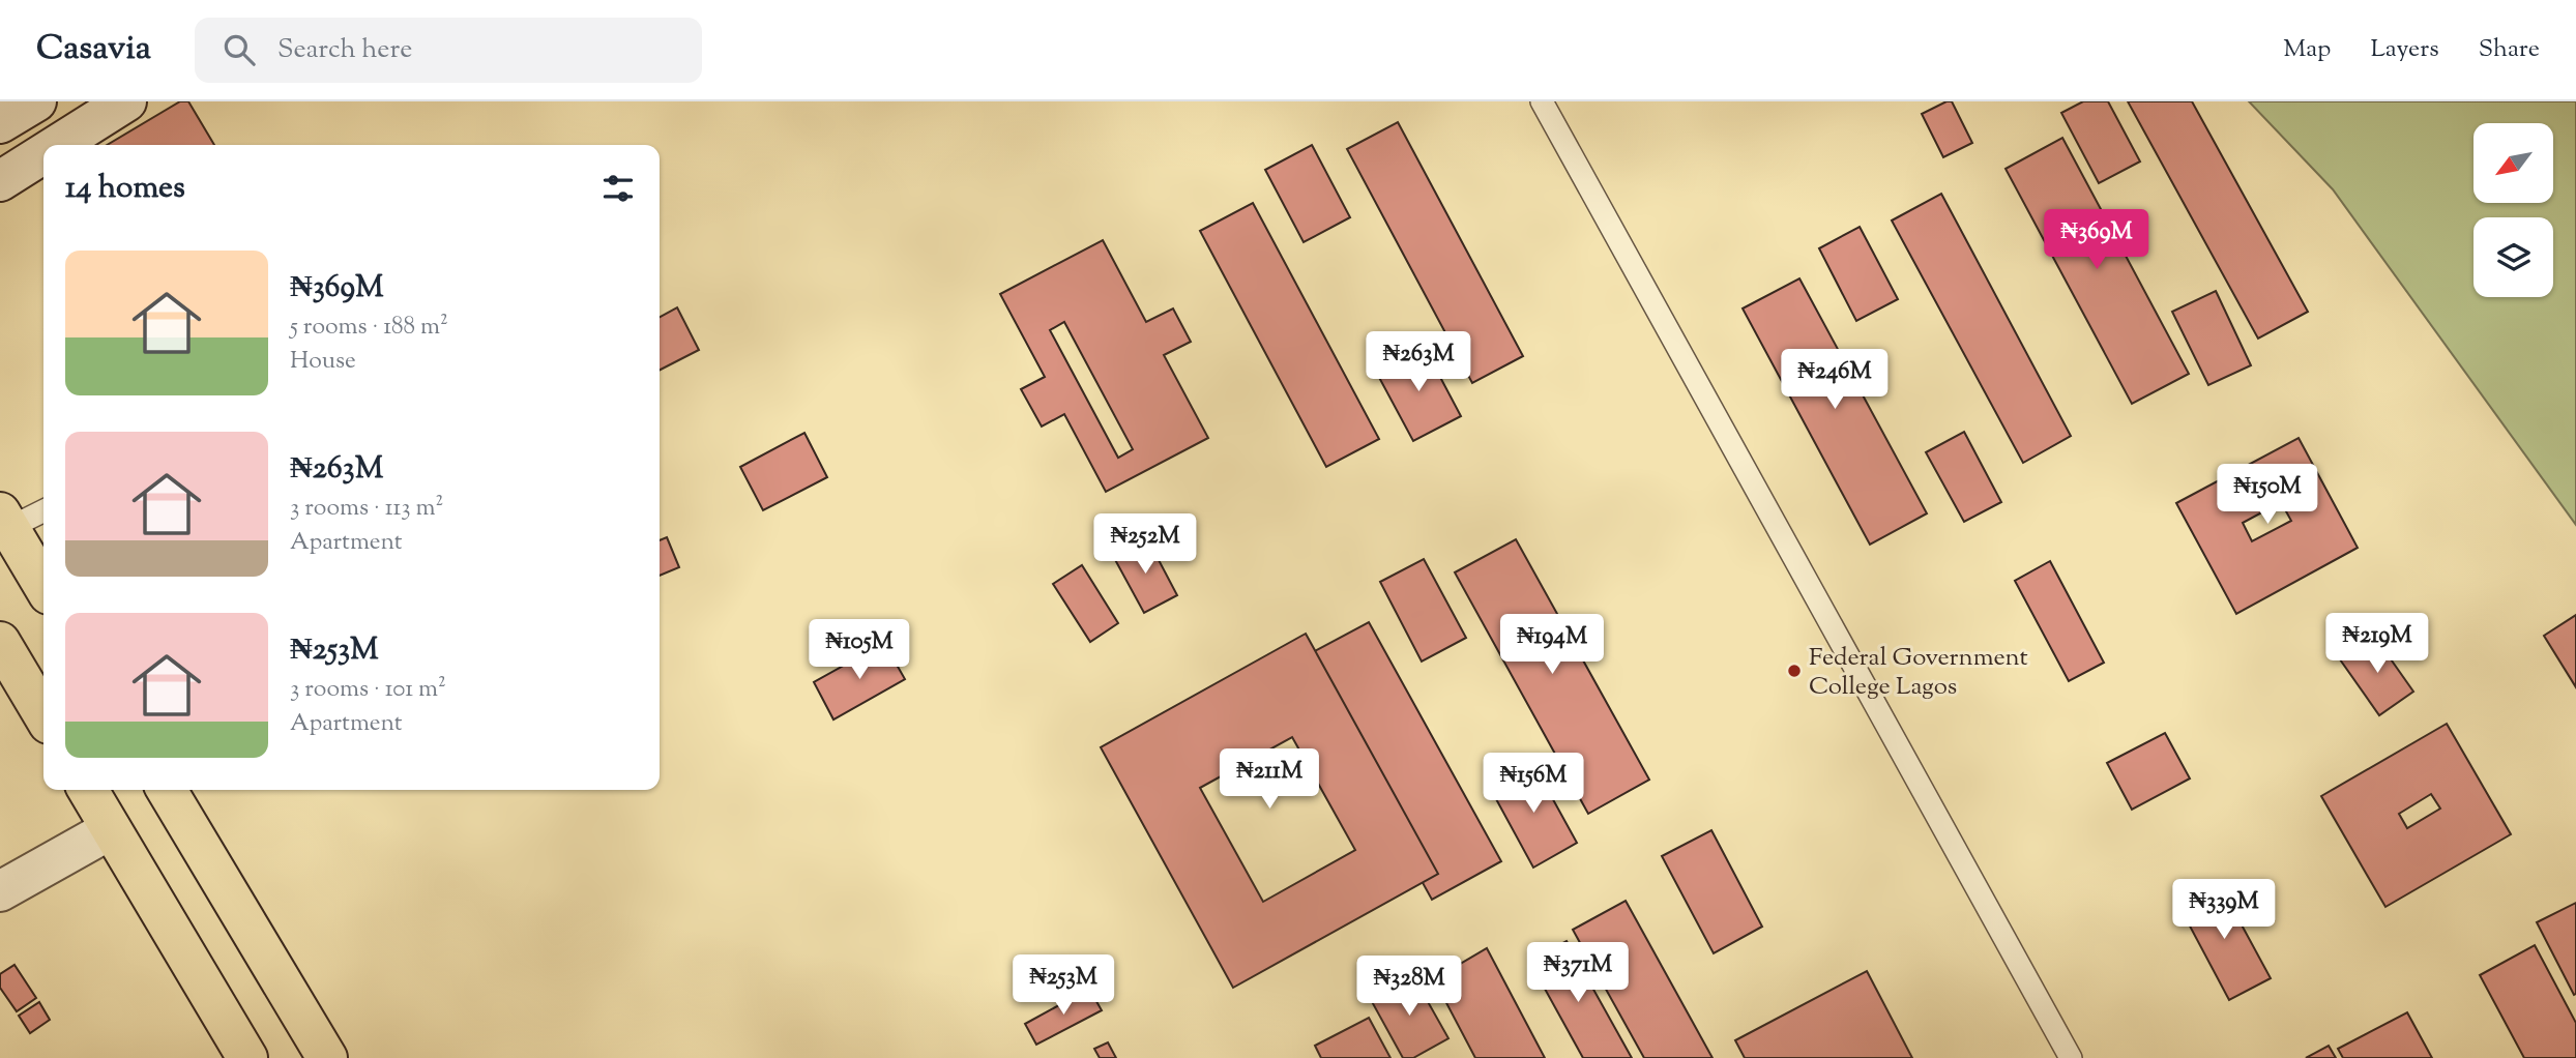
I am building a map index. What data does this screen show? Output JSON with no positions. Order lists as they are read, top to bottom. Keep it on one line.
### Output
{"places":["Federal Government College Lagos"],"north":"bottom left","page":{"header":"Casavia","search":"Search here","nav":["Map","Layers","Share"],"heading":"14 homes","price":["₦369M","₦263M","₦246M","₦150M","₦252M","₦219M","₦194M","₦105M","₦211M","₦156M","₦339M","₦371M","₦253M","₦328M"],"list":[{"name":"₦369M","note":"5 rooms · 188 m² · House"},{"name":"₦263M","note":"3 rooms · 113 m² · Apartment"},{"name":"₦253M","note":"3 rooms · 101 m² · Apartment"}]}}
